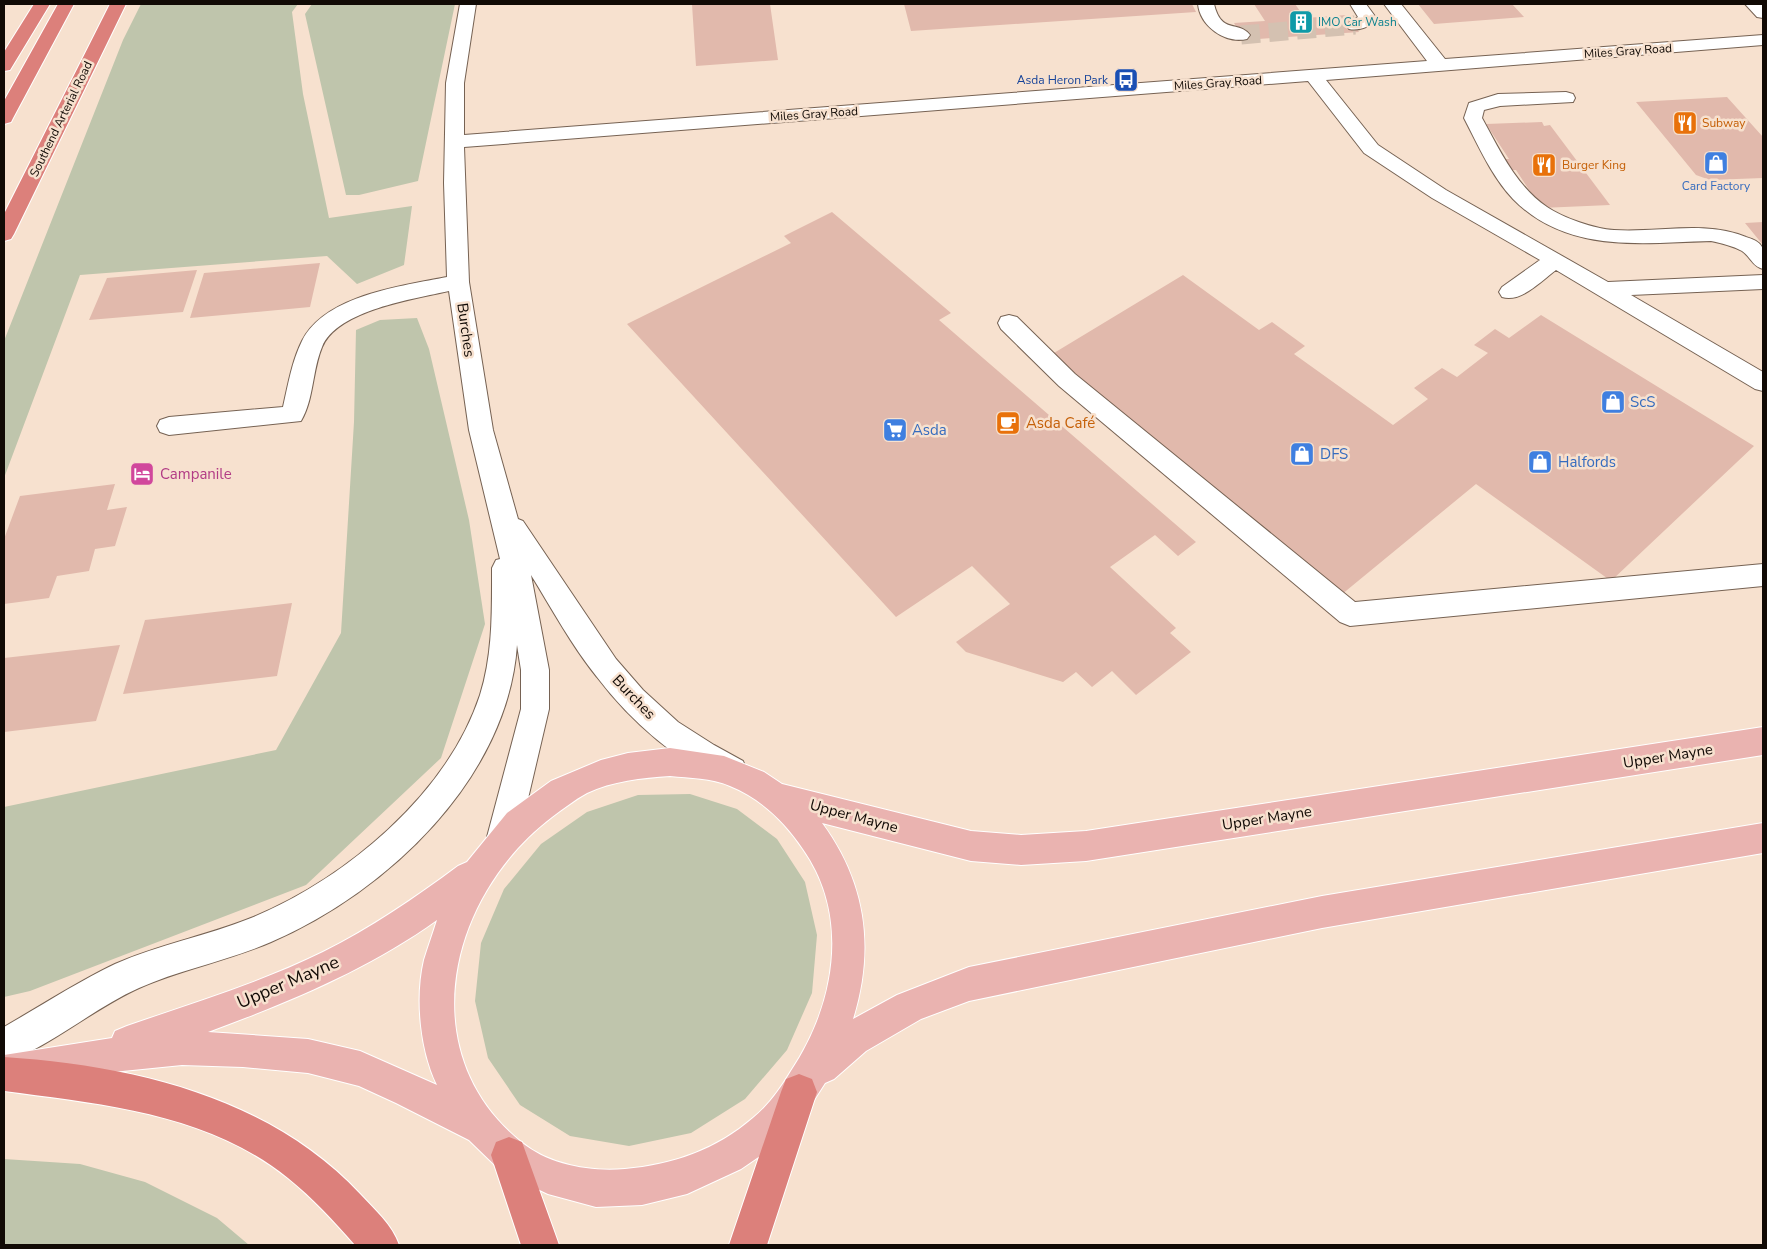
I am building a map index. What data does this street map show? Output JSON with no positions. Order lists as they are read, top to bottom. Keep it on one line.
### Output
{"streets":{"highway":["Southend Arterial Road"],"main road":["Upper Mayne"],"street":["Miles Gray Road","Burches"]},"crossings":[["Miles Gray Road","Burches"]],"places":{"building":["IMO Car Wash"],"bus stop":["Asda Heron Park"],"restaurant":["Subway","Burger King"],"shop":["Card Factory","ScS","DFS","Halfords"],"cafe":["Asda Café"],"supermarket":["Asda"],"hotel":["Campanile"]}}
